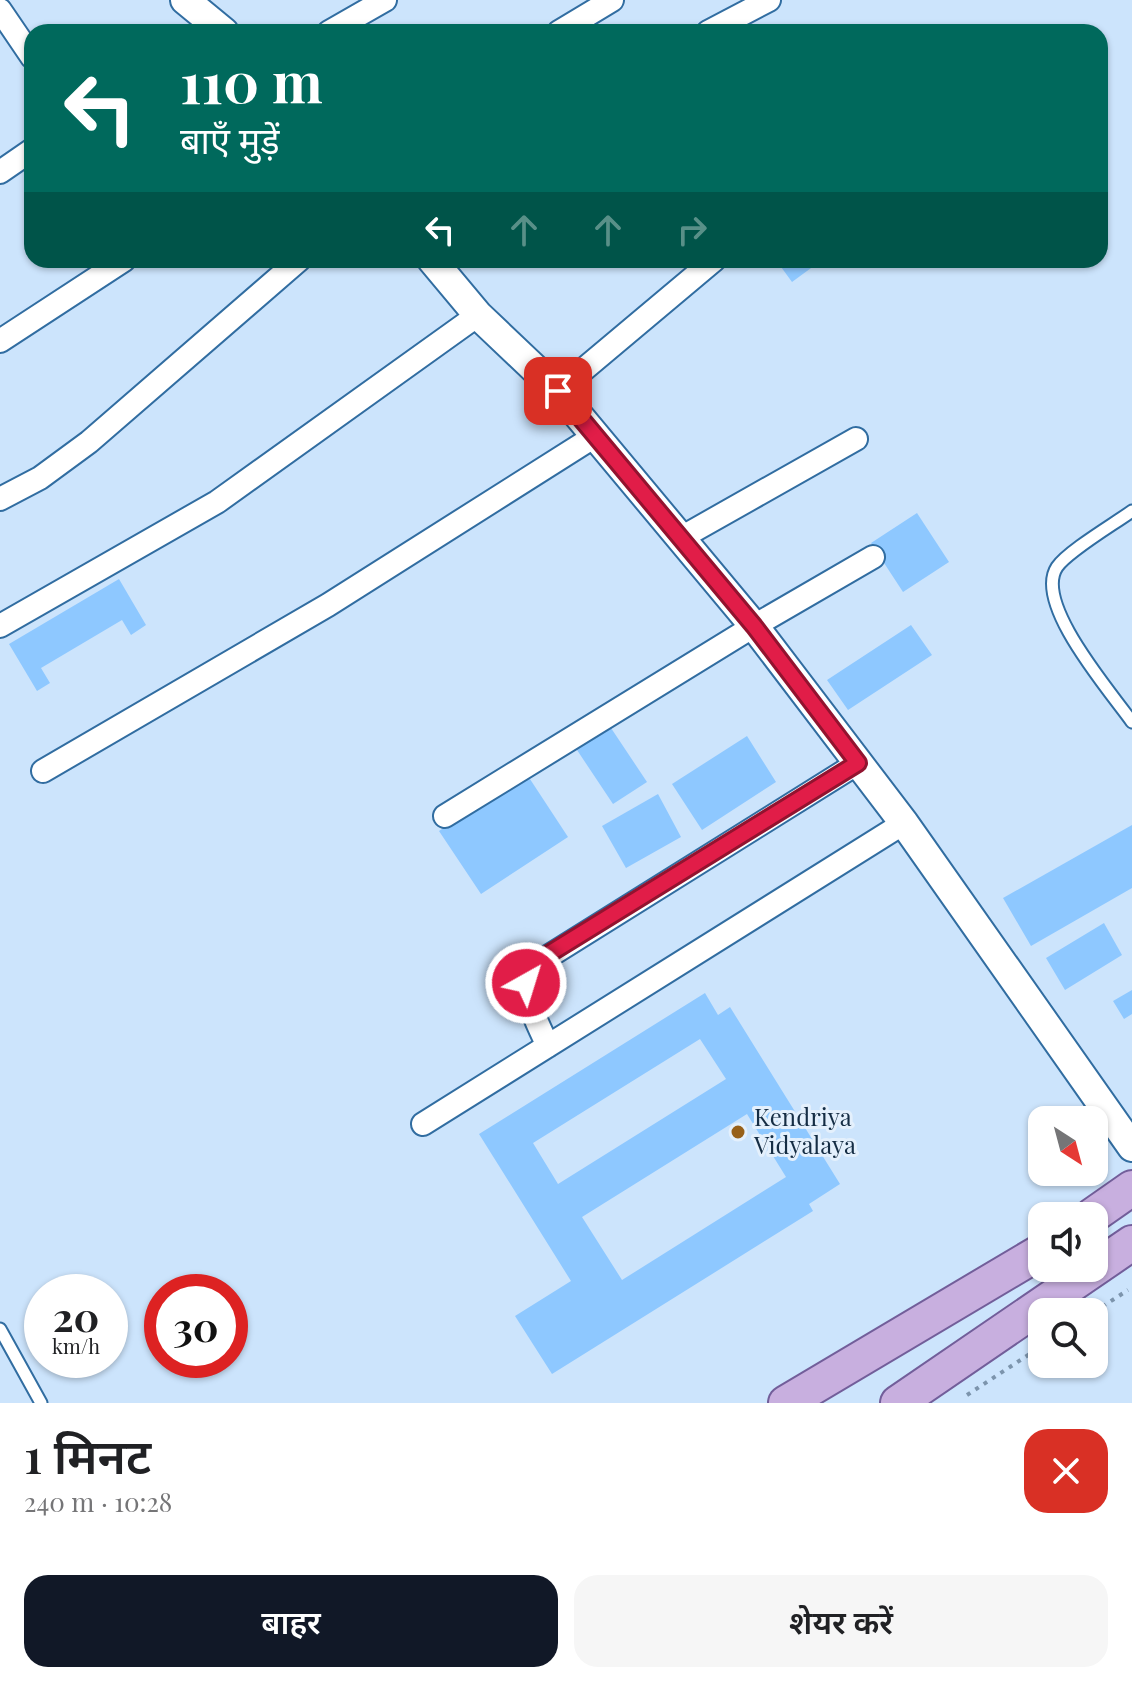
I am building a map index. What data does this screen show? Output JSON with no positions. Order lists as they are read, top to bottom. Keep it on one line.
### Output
{"places":["Kendriya Vidyalaya"],"north":"bottom right","page":{"turn":["110 m","बाएँ मुड़ें"],"speed":"20 km/h","limit":"30","heading":["1 मिनट","240 m · 10:28"],"buttons":["बाहर","शेयर करें"]}}
